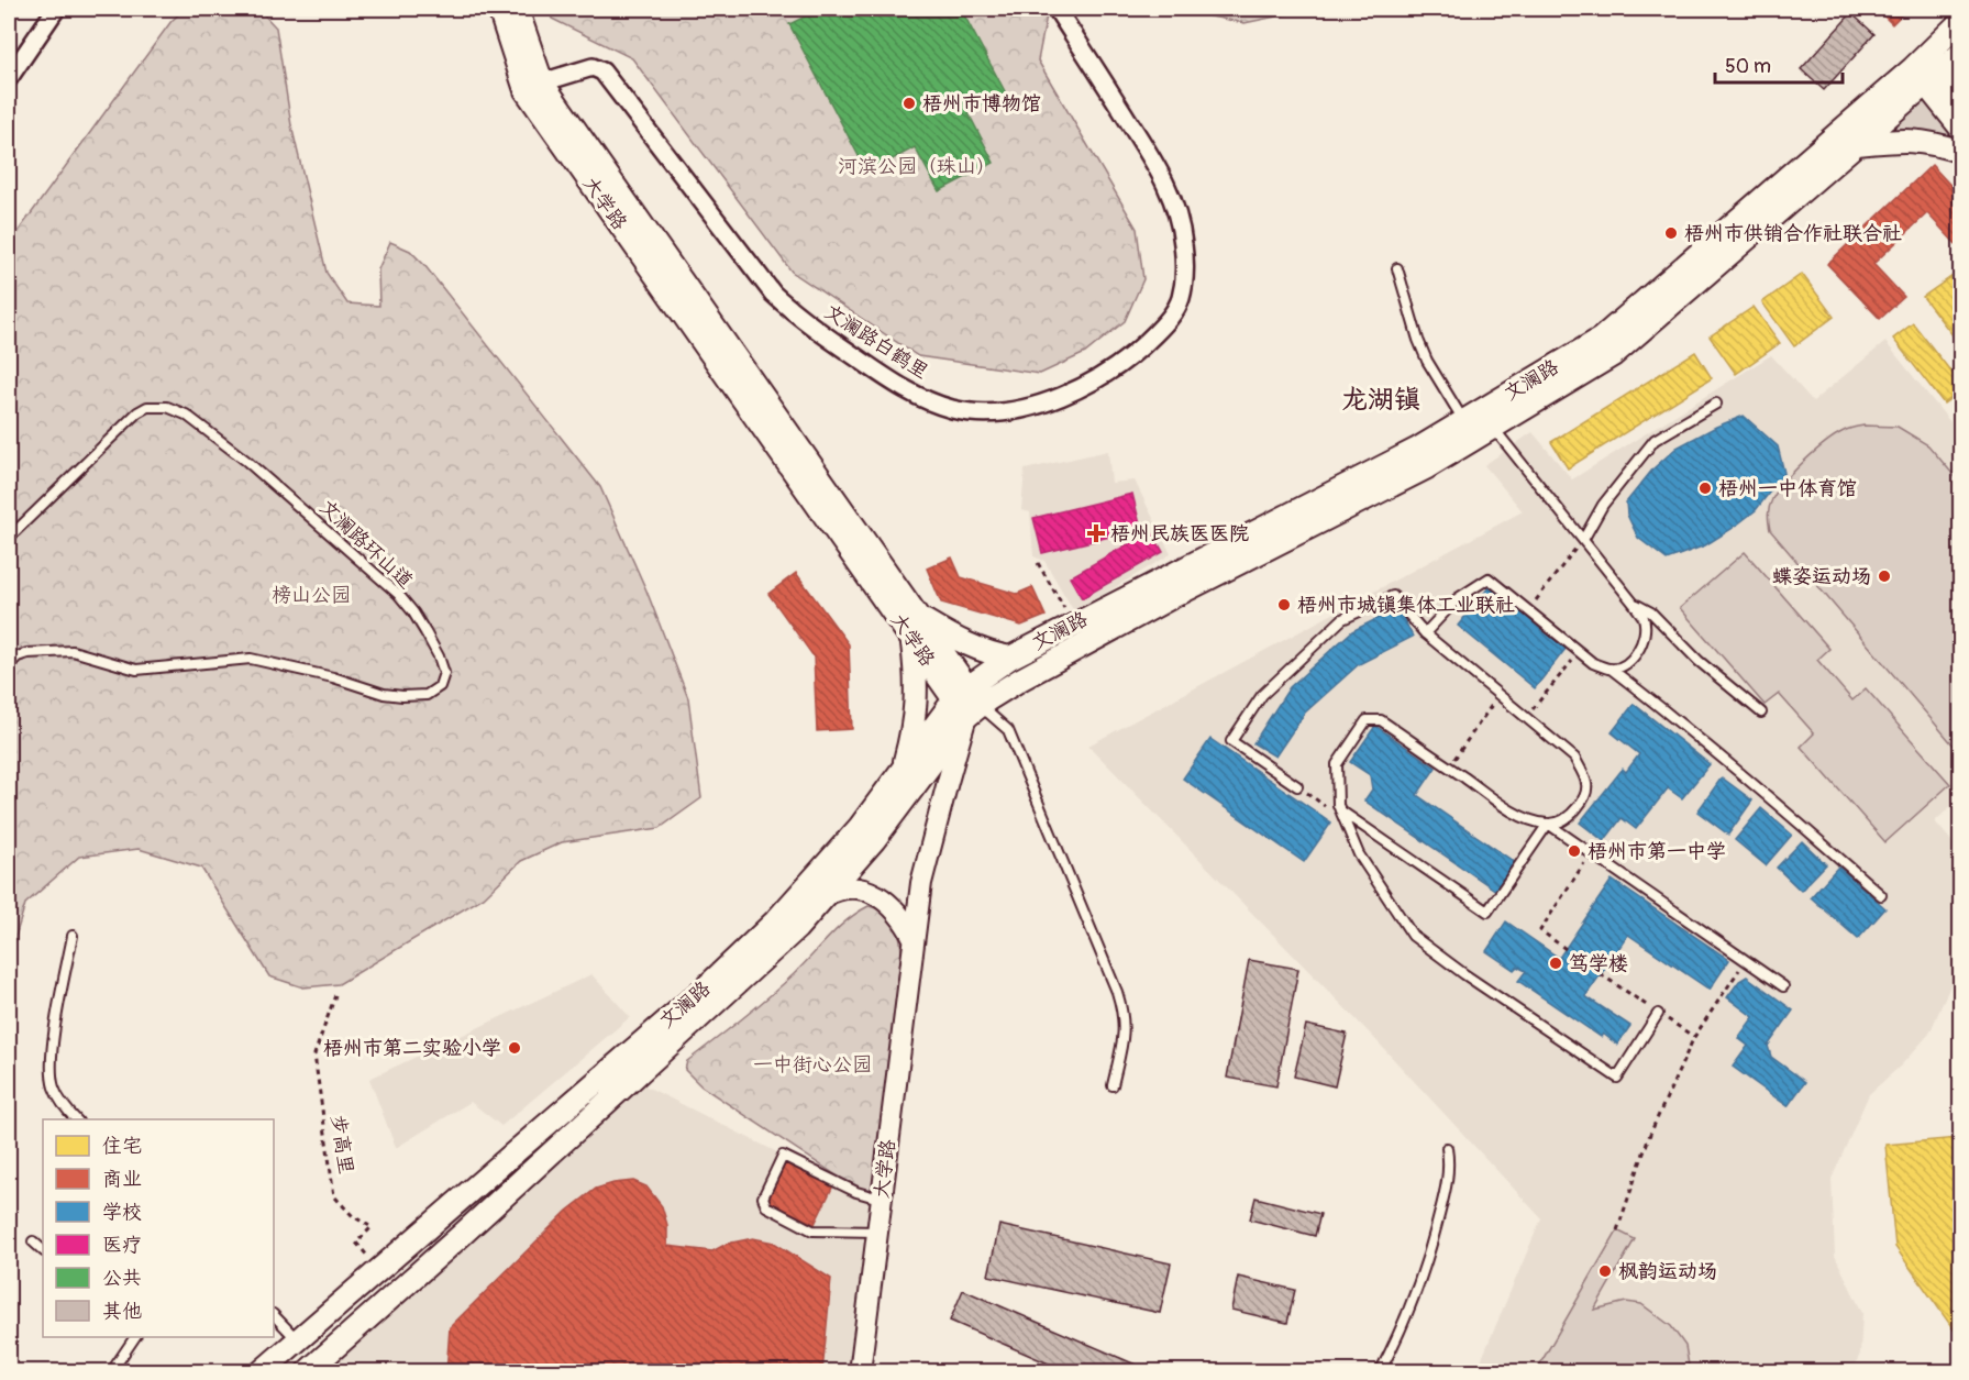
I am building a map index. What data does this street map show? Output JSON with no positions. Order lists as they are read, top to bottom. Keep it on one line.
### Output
{"streets":{"main road":["大学路","文澜路"],"street":["文澜路白鹤里"],"lane":["文澜路环山道"],"path":["步高里"]},"crossings":[["大学路","文澜路白鹤里"],["大学路","文澜路"],["文澜路","步高里"]],"districts":["龙湖镇"],"parks":["河滨公园（珠山）","榜山公园","一中街心公园"],"places":{"other":["梧州市博物馆","梧州市供销合作社联合社","梧州一中体育馆","蝶姿运动场","梧州市城镇集体工业联社","梧州市第一中学","笃学楼","梧州市第二实验小学","枫韵运动场"],"health":["梧州民族医医院"]},"legend":["住宅","商业","学校","医疗","公共","其他"],"scale_bar":"50 m"}
